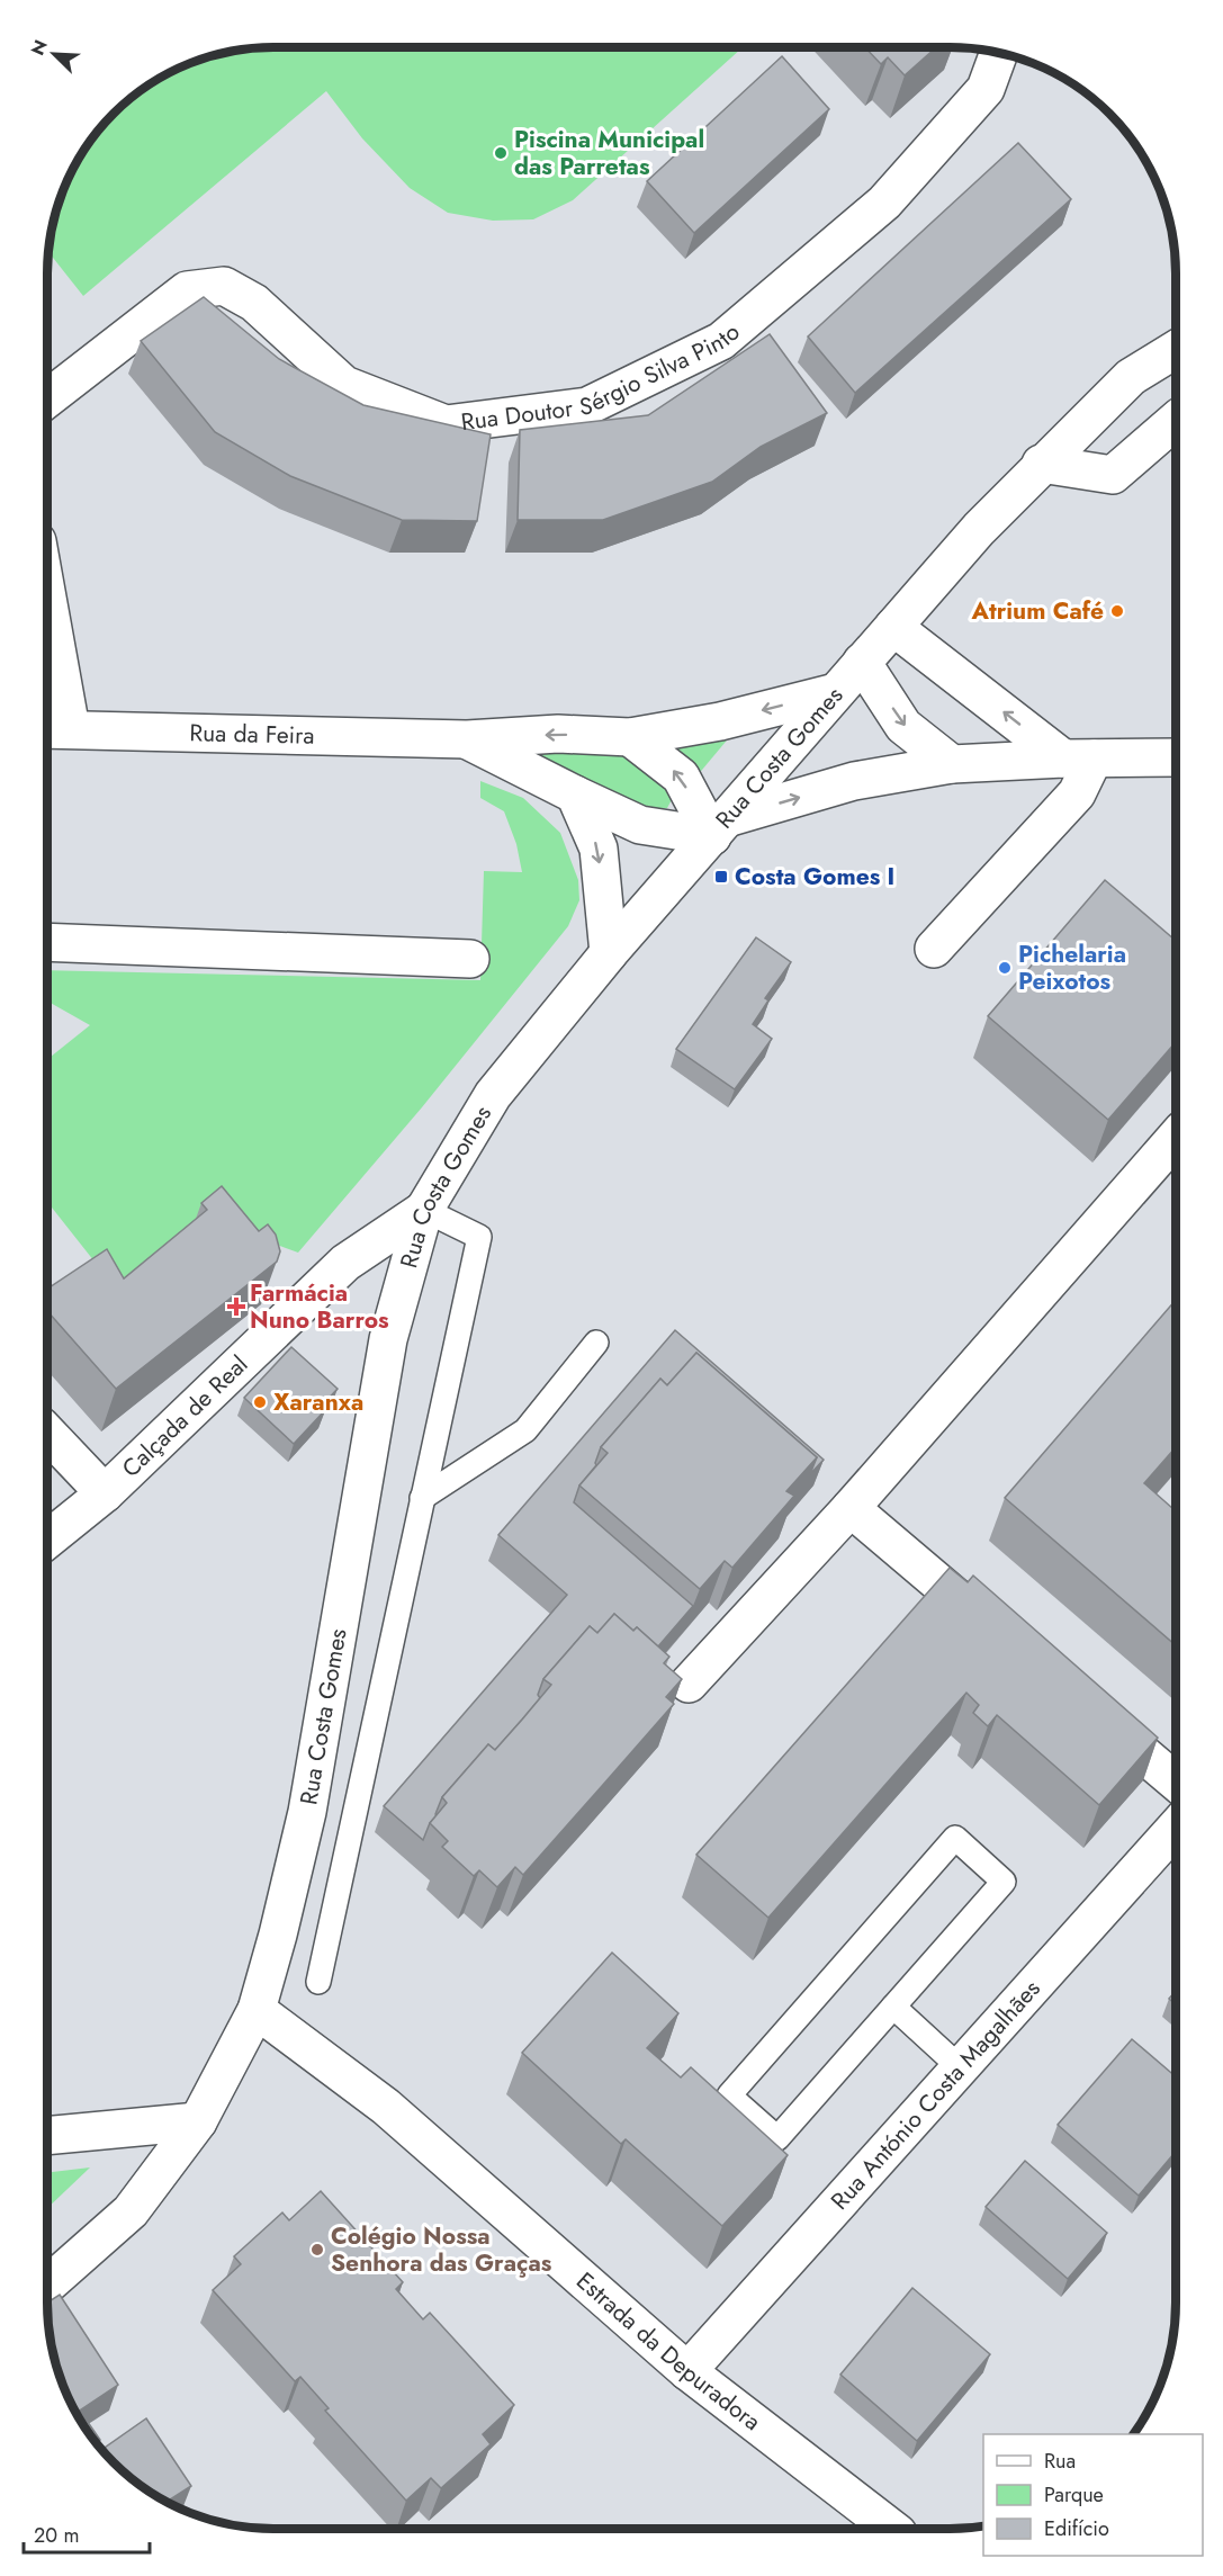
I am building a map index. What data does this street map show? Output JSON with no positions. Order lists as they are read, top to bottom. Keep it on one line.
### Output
{"streets":{"street":["Rua Doutor Sérgio Silva Pinto","Rua da Feira","Rua Costa Gomes","Calçada de Real","Rua António Costa Magalhães","Estrada da Depuradora"]},"crossings":[["Rua da Feira","Rua Costa Gomes"],["Rua Costa Gomes","Calçada de Real"],["Rua Costa Gomes","Estrada da Depuradora"],["Rua António Costa Magalhães","Estrada da Depuradora"]],"places":{"other":["Piscina Municipal das Parretas","Atrium Café","Pichelaria Peixotos","Xaranxa","Colégio Nossa Senhora das Graças"],"transit":["Costa Gomes I"],"health":["Farmácia Nuno Barros"]},"legend":["Rua","Parque","Edifício"],"scale_bar":"20 m","north":"top left"}
